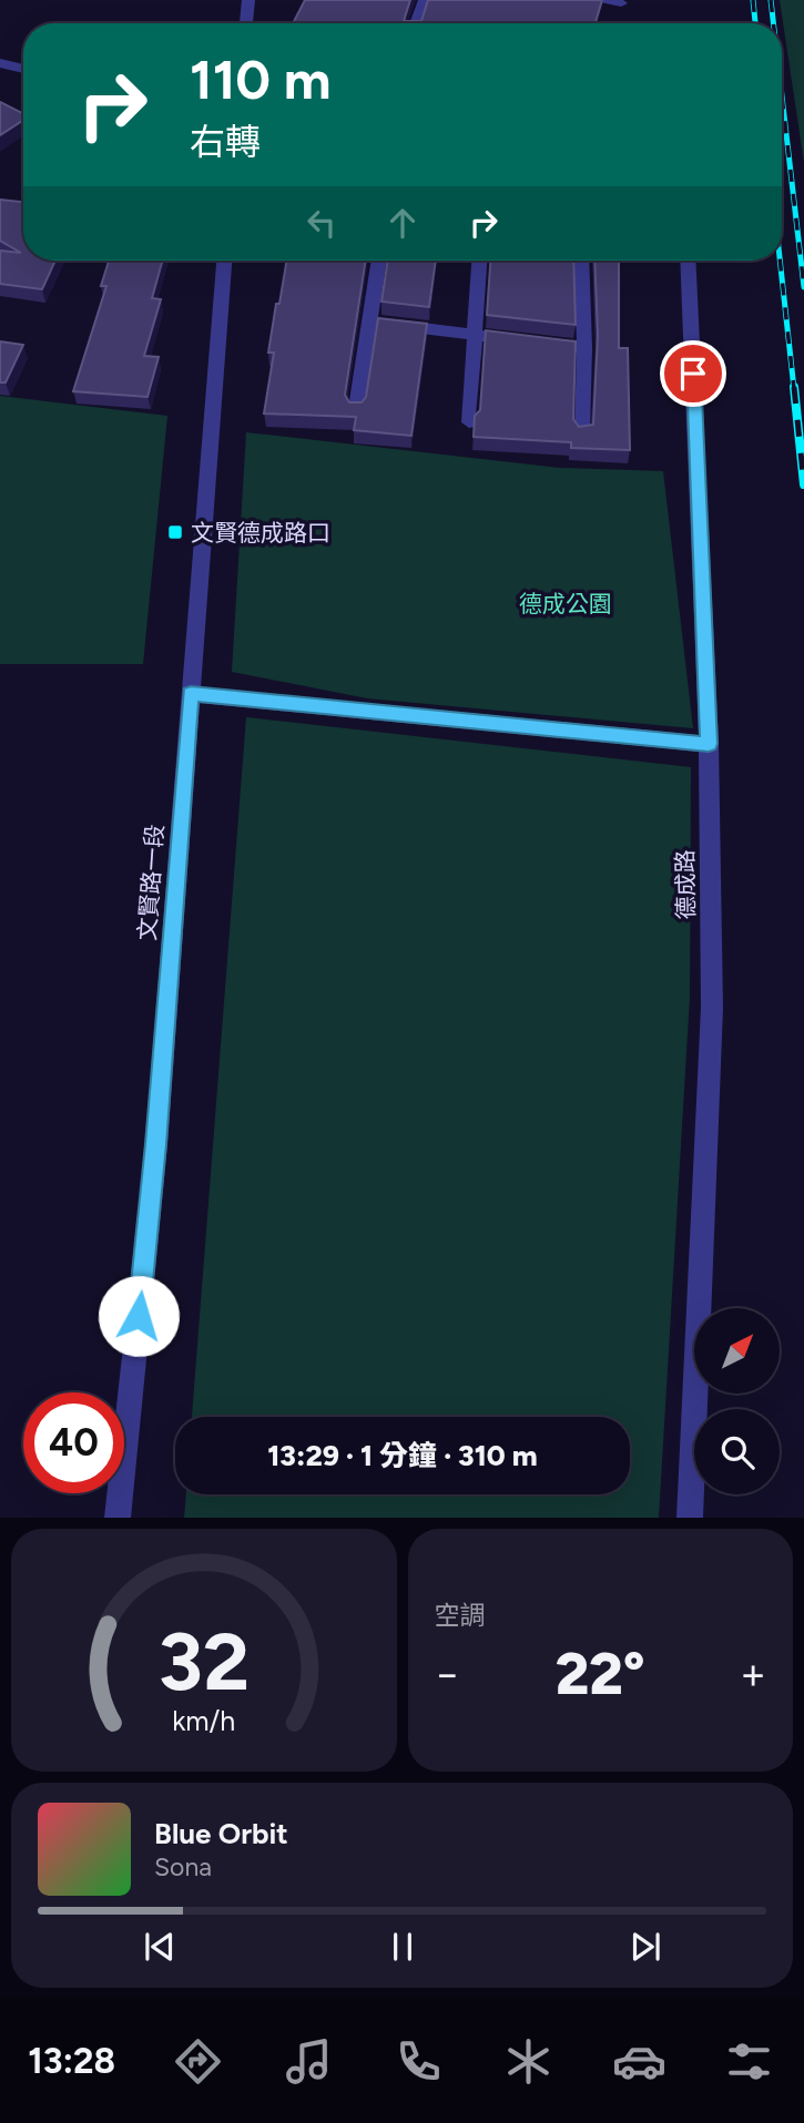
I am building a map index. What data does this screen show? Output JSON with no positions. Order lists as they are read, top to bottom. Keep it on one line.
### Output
{"streets":{"street":["文賢路一段","德成路"]},"parks":["德成公園"],"places":{"transit":["文賢德成路口"]},"north":"top right","page":{"turn":["110 m","右轉"],"limit":"40","trip":"13:29 · 1 分鐘 · 310 m","tile":"空調","heat":["−","22°","+"],"song":["Blue Orbit","Sona"],"tabs":"13:28","gauge":["32","km/h"]}}
